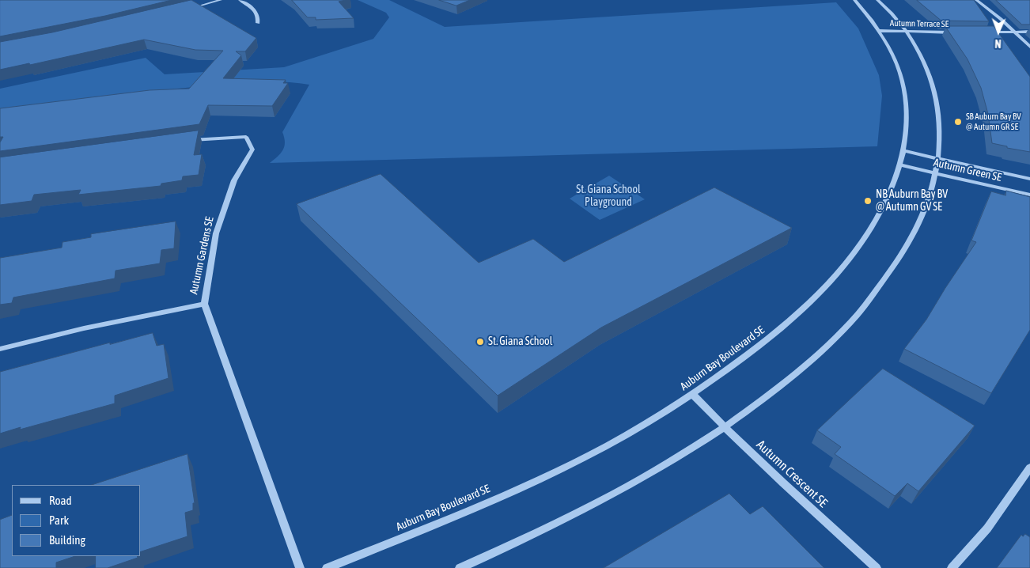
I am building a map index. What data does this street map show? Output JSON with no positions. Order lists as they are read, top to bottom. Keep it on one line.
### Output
{"streets":{"street":["Autumn Terrace SE","Autumn Green SE","Autumn Gardens SE","Auburn Bay Boulevard SE","Autumn Crescent SE"]},"crossings":[["Autumn Terrace SE","Auburn Bay Boulevard SE"],["Autumn Green SE","Auburn Bay Boulevard SE"],["Auburn Bay Boulevard SE","Autumn Crescent SE"]],"parks":["St. Giana School Playground"],"places":["SB Auburn Bay BV @ Autumn GR SE","NB Auburn Bay BV @ Autumn GV SE","St. Giana School"],"legend":["Road","Park","Building"],"north":"bottom"}
